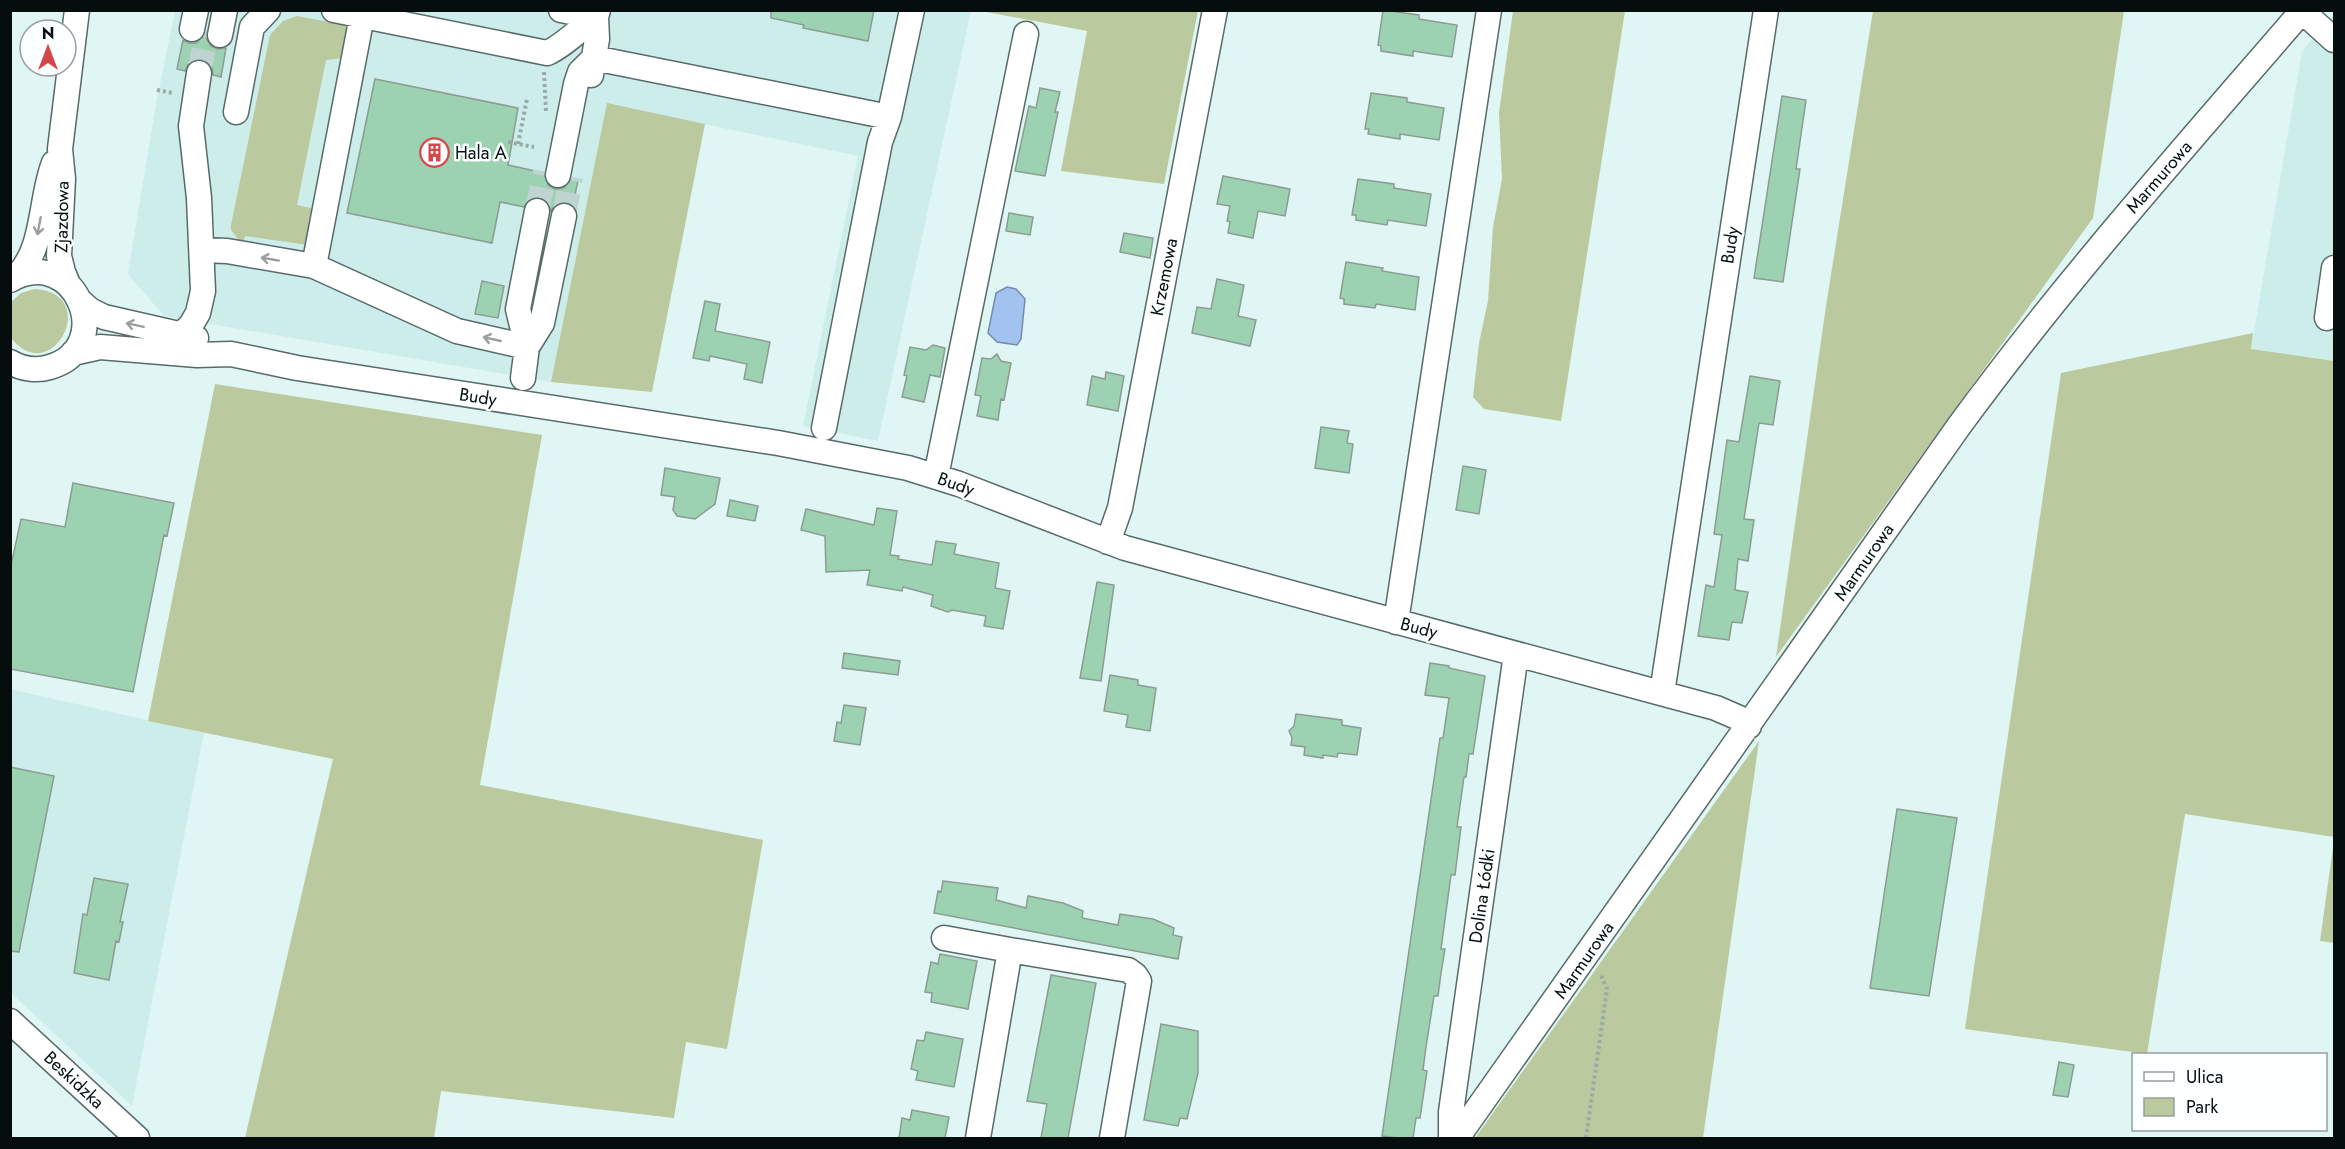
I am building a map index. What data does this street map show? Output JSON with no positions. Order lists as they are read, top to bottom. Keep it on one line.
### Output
{"streets":{"street":["Marmurowa","Zjazdowa","Budy","Krzemowa","Dolina Łódki","Beskidzka"]},"crossings":[["Marmurowa","Budy"],["Zjazdowa","Budy"],["Budy","Krzemowa"],["Budy","Dolina Łódki"]],"places":{"building":["Hala A"]},"legend":["Ulica","Park"],"north":"top"}
